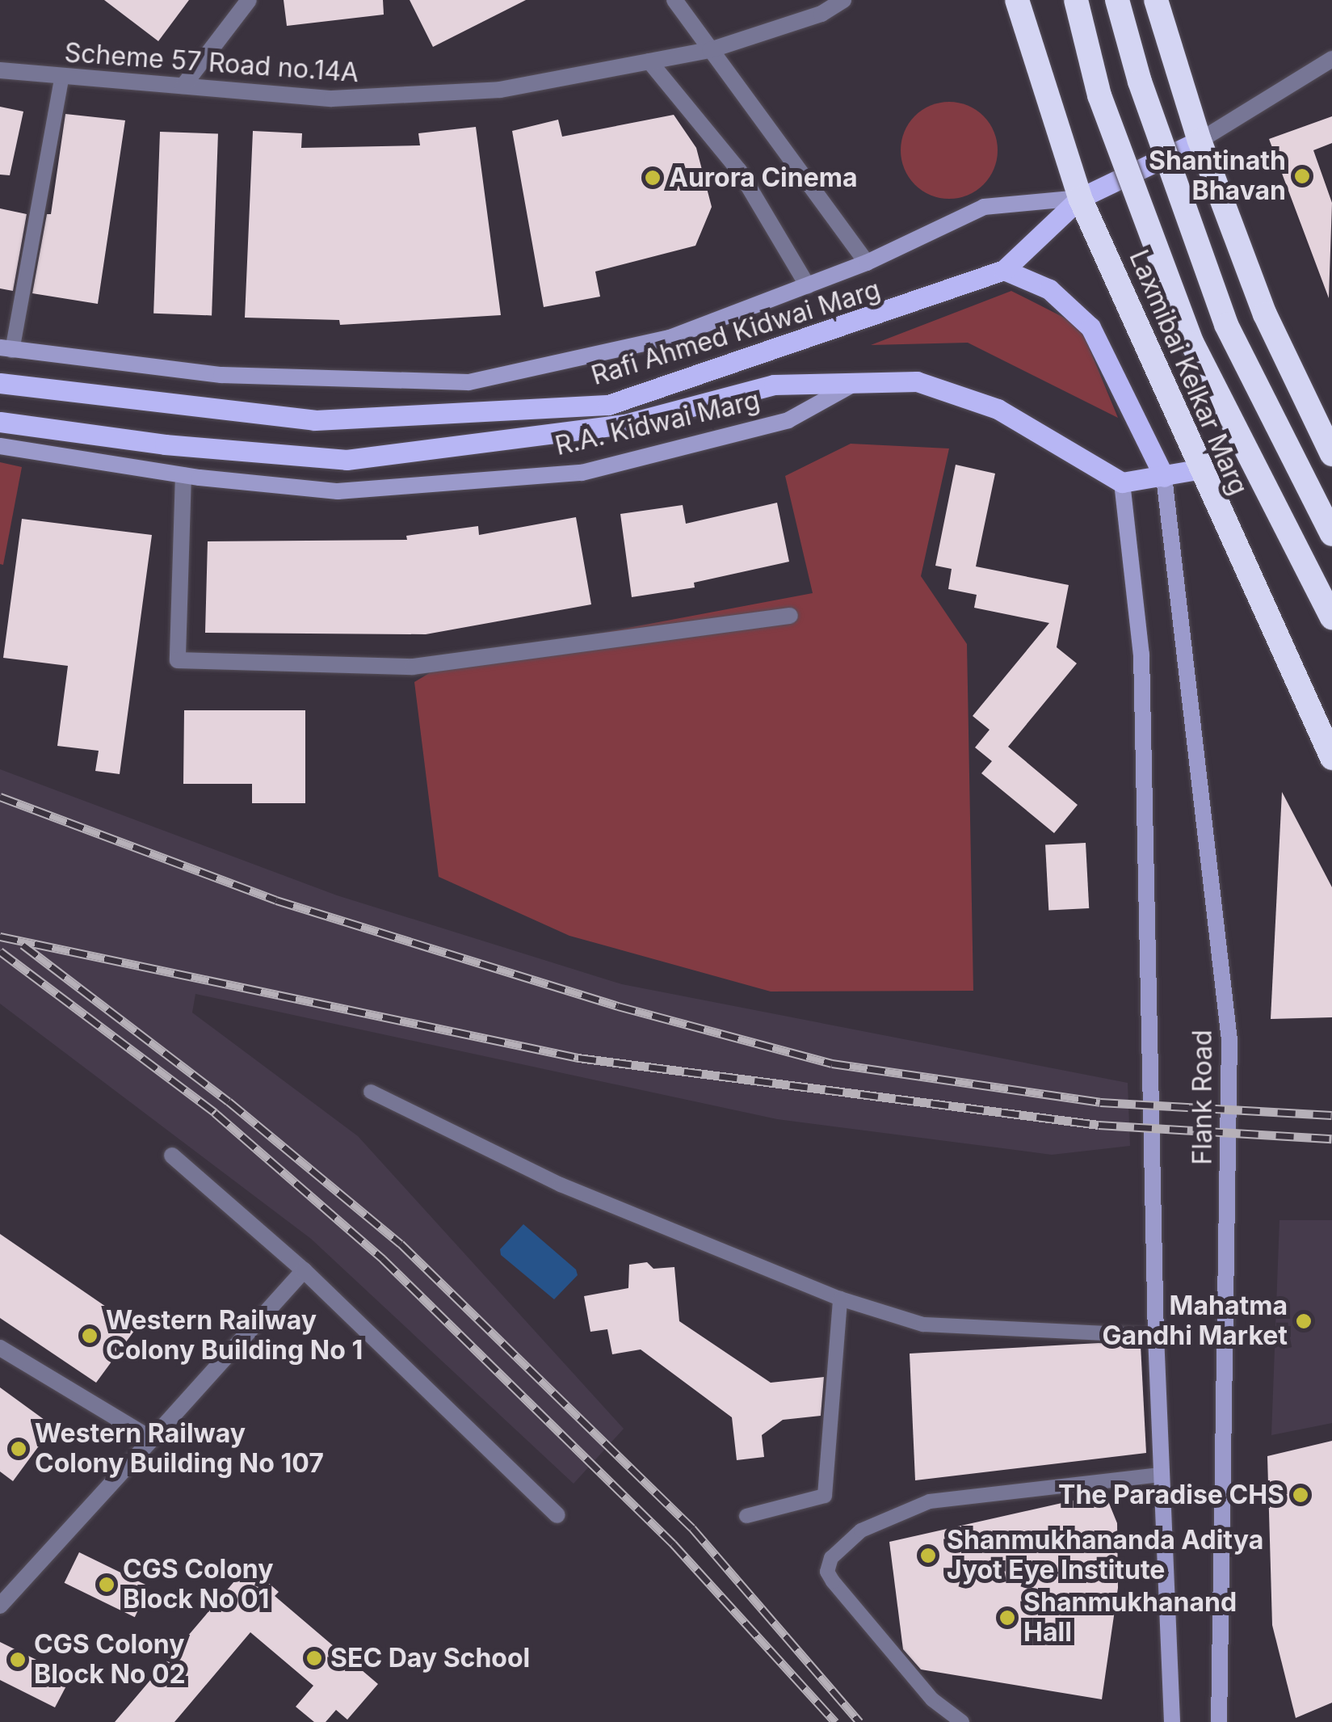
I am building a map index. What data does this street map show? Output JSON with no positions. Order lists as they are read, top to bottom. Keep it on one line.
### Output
{"streets":{"highway":["Laxmibai Kelkar Marg"],"main road":["Rafi Ahmed Kidwai Marg","R.A. Kidwai Marg"],"street":["Scheme 57 Road no.14A","Flank Road"]},"crossings":[["Rafi Ahmed Kidwai Marg","Laxmibai Kelkar Marg"]],"places":["Shantinath Bhavan","Aurora Cinema","Mahatma Gandhi Market","Western Railway Colony Building No 1","Western Railway Colony Building No 107","The Paradise CHS","Shanmukhananda Aditya Jyot Eye Institute","CGS Colony Block No 01","Shanmukhanand Hall","SEC Day School","CGS Colony Block No 02"]}
